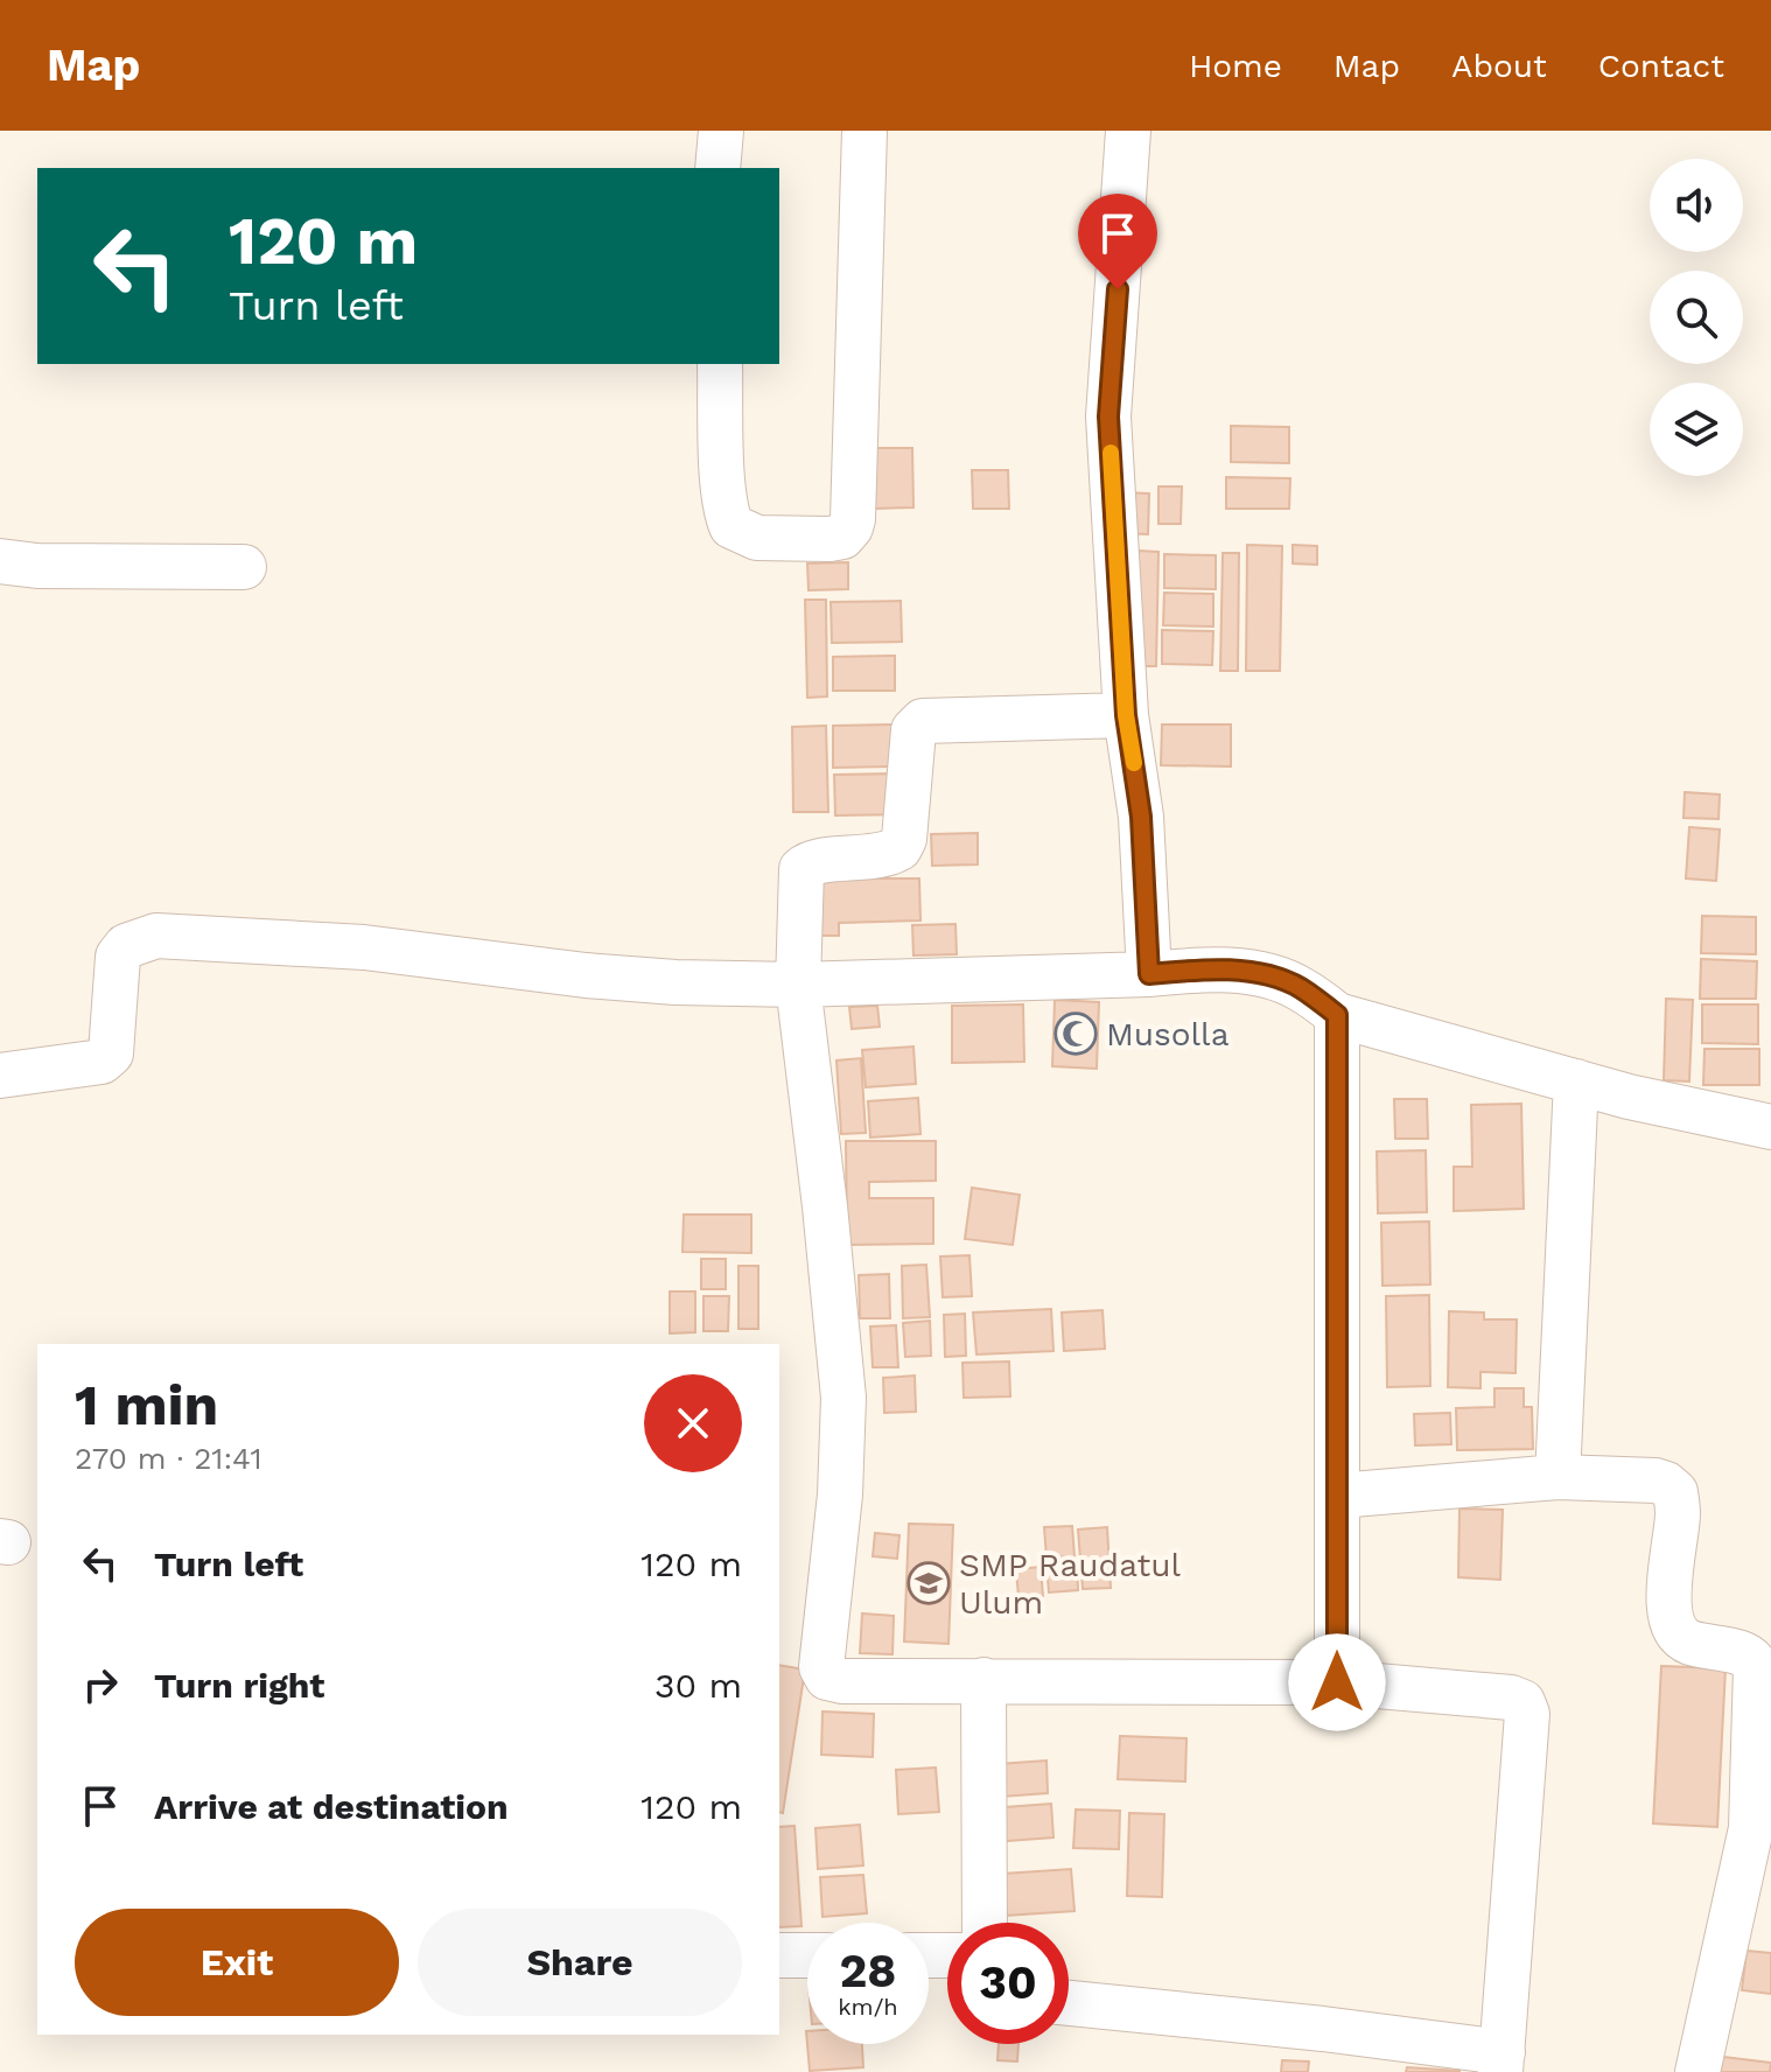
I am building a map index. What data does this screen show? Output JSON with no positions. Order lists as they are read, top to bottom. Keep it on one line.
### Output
{"places":{"mosque":["Musolla"],"school or university":["SMP Raudatul Ulum"]},"page":{"header":"Map","nav":["Home","Map","About","Contact"],"turn":["120 m","Turn left"],"heading":["1 min","270 m · 21:41"],"list":[{"name":"Turn left","value":"120 m"},{"name":"Turn right","value":"30 m"},{"name":"Arrive at destination","value":"120 m"}],"buttons":["Exit","Share"],"speed":"28 km/h","limit":"30"}}
